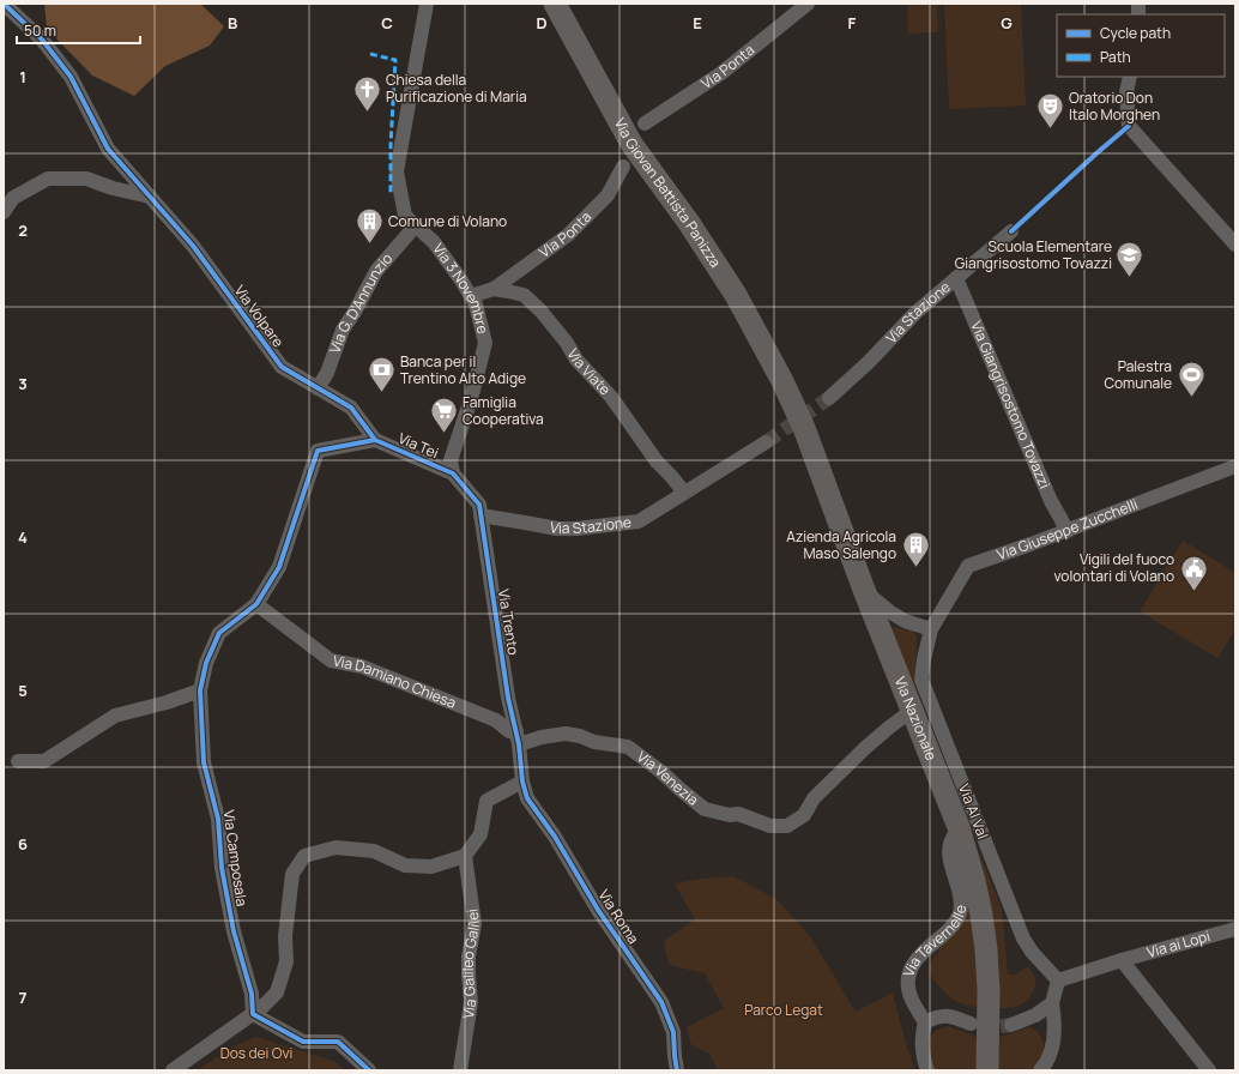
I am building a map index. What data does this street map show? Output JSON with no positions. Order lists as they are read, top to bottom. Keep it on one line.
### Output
{"streets":{"main road":["Via Giovan Battista Panizza","Via Nazionale"],"street":["Via Ponta","VIa Ponta","Via 3 Novembre","Via G. D'Annunzio","Via Stazione","Via Volpare","Via Viate","Via Giangrisostomo Tovazzi","Via Tei","Via Giuseppe Zucchelli","Via Trento","Via Damiano Chiesa","Via Venezia","Via Al Val","Via Camposala","Via Roma","Via Tavernelle","Via ai Lopi","Via Galileo Galilei"]},"crossings":[["Via Giovan Battista Panizza","Via Nazionale"],["VIa Ponta","Via Viate"],["Via 3 Novembre","Via G. D'Annunzio"],["Via 3 Novembre","Via Viate"],["Via 3 Novembre","Via Tei"],["Via 3 Novembre","Via Trento"],["Via G. D'Annunzio","Via Volpare"],["Via G. D'Annunzio","Via Tei"],["Via Stazione","Via Viate"],["Via Stazione","Via Giangrisostomo Tovazzi"],["Via Stazione","Via Trento"],["Via Volpare","Via Tei"],["Via Giangrisostomo Tovazzi","Via Giuseppe Zucchelli"],["Via Tei","Via Trento"],["Via Tei","Via Camposala"],["Via Giuseppe Zucchelli","Via Al Val"],["Via Trento","Via Damiano Chiesa"],["Via Trento","Via Venezia"],["Via Trento","Via Roma"],["Via Damiano Chiesa","Via Venezia"],["Via Damiano Chiesa","Via Camposala"],["Via Nazionale","Via Venezia"],["Via Nazionale","Via Tavernelle"]],"parks":["Parco Legat","Dos dei Ovi"],"places":{"church":["Chiesa della Purificazione di Maria"],"theatre":["Oratorio Don Italo Morghen"],"building":["Comune di Volano","Azienda Agricola Maso Salengo"],"school or university":["Scuola Elementare Giangrisostomo Tovazzi"],"bank":["Banca per il Trentino Alto Adige"],"sports":["Palestra Comunale"],"supermarket":["Famiglia Cooperativa"],"public building":["Vigili del fuoco volontari di Volano"]},"legend":["Cycle path","Path"],"scale_bar":"50 m","grid":{"columns":["B","C","D","E","F","G"],"rows":["1","2","3","4","5","6","7"]}}
